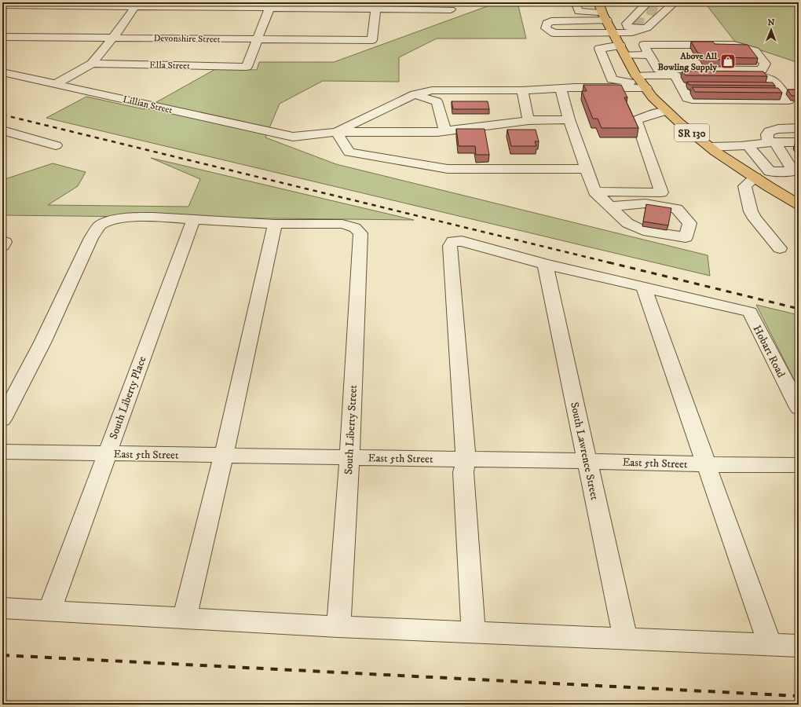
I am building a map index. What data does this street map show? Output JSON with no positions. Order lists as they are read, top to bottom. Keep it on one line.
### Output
{"streets":{"main road":["SR 130"],"street":["Devonshire Street","Ella Street","Lillian Street","Hobart Road","South Liberty Place","South Liberty Street","South Lawrence Street","East 5th Street"]},"crossings":[["Devonshire Street","Ella Street"],["South Liberty Place","East 5th Street"],["South Liberty Street","East 5th Street"],["South Lawrence Street","East 5th Street"]],"places":{"shop":["Above All Bowling Supply"]},"north":"top"}
